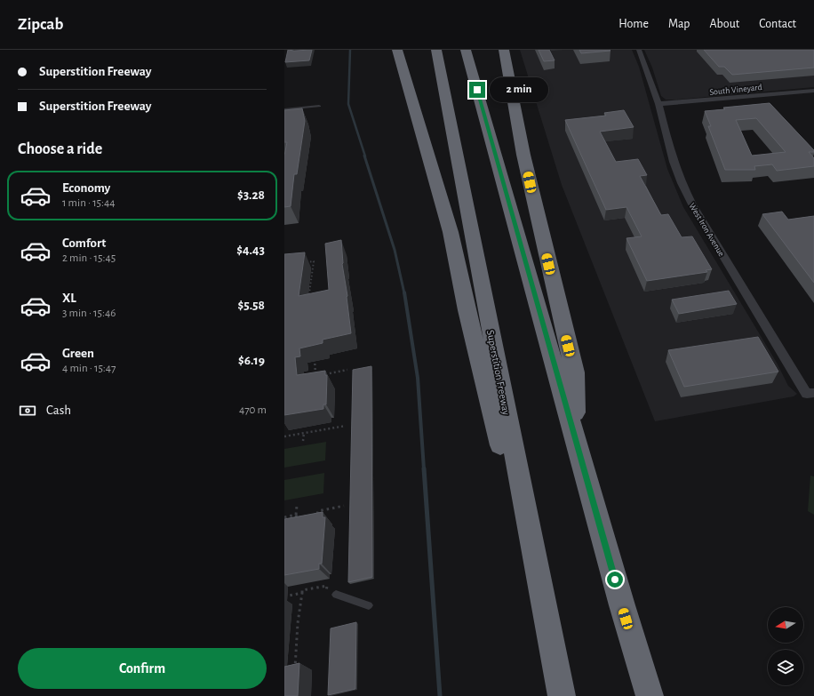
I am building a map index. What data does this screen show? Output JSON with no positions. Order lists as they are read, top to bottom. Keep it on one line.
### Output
{"streets":{"highway":["Superstition Freeway"],"street":["South Vineyard","West Iron Avenue"]},"crossings":[["South Vineyard","West Iron Avenue"]],"north":"left","page":{"header":"Zipcab","nav":["Home","Map","About","Contact"],"banner":["Superstition Freeway","Superstition Freeway"],"bubble":"2 min","heading":"Choose a ride","list":[{"name":"Economy","note":"1 min · 15:44","value":"$3.28"},{"name":"Comfort","note":"2 min · 15:45","value":"$4.43"},{"name":"XL","note":"3 min · 15:46","value":"$5.58"},{"name":"Green","note":"4 min · 15:47","value":"$6.19"}],"pay":["Cash","470 m"],"buttons":"Confirm"}}
